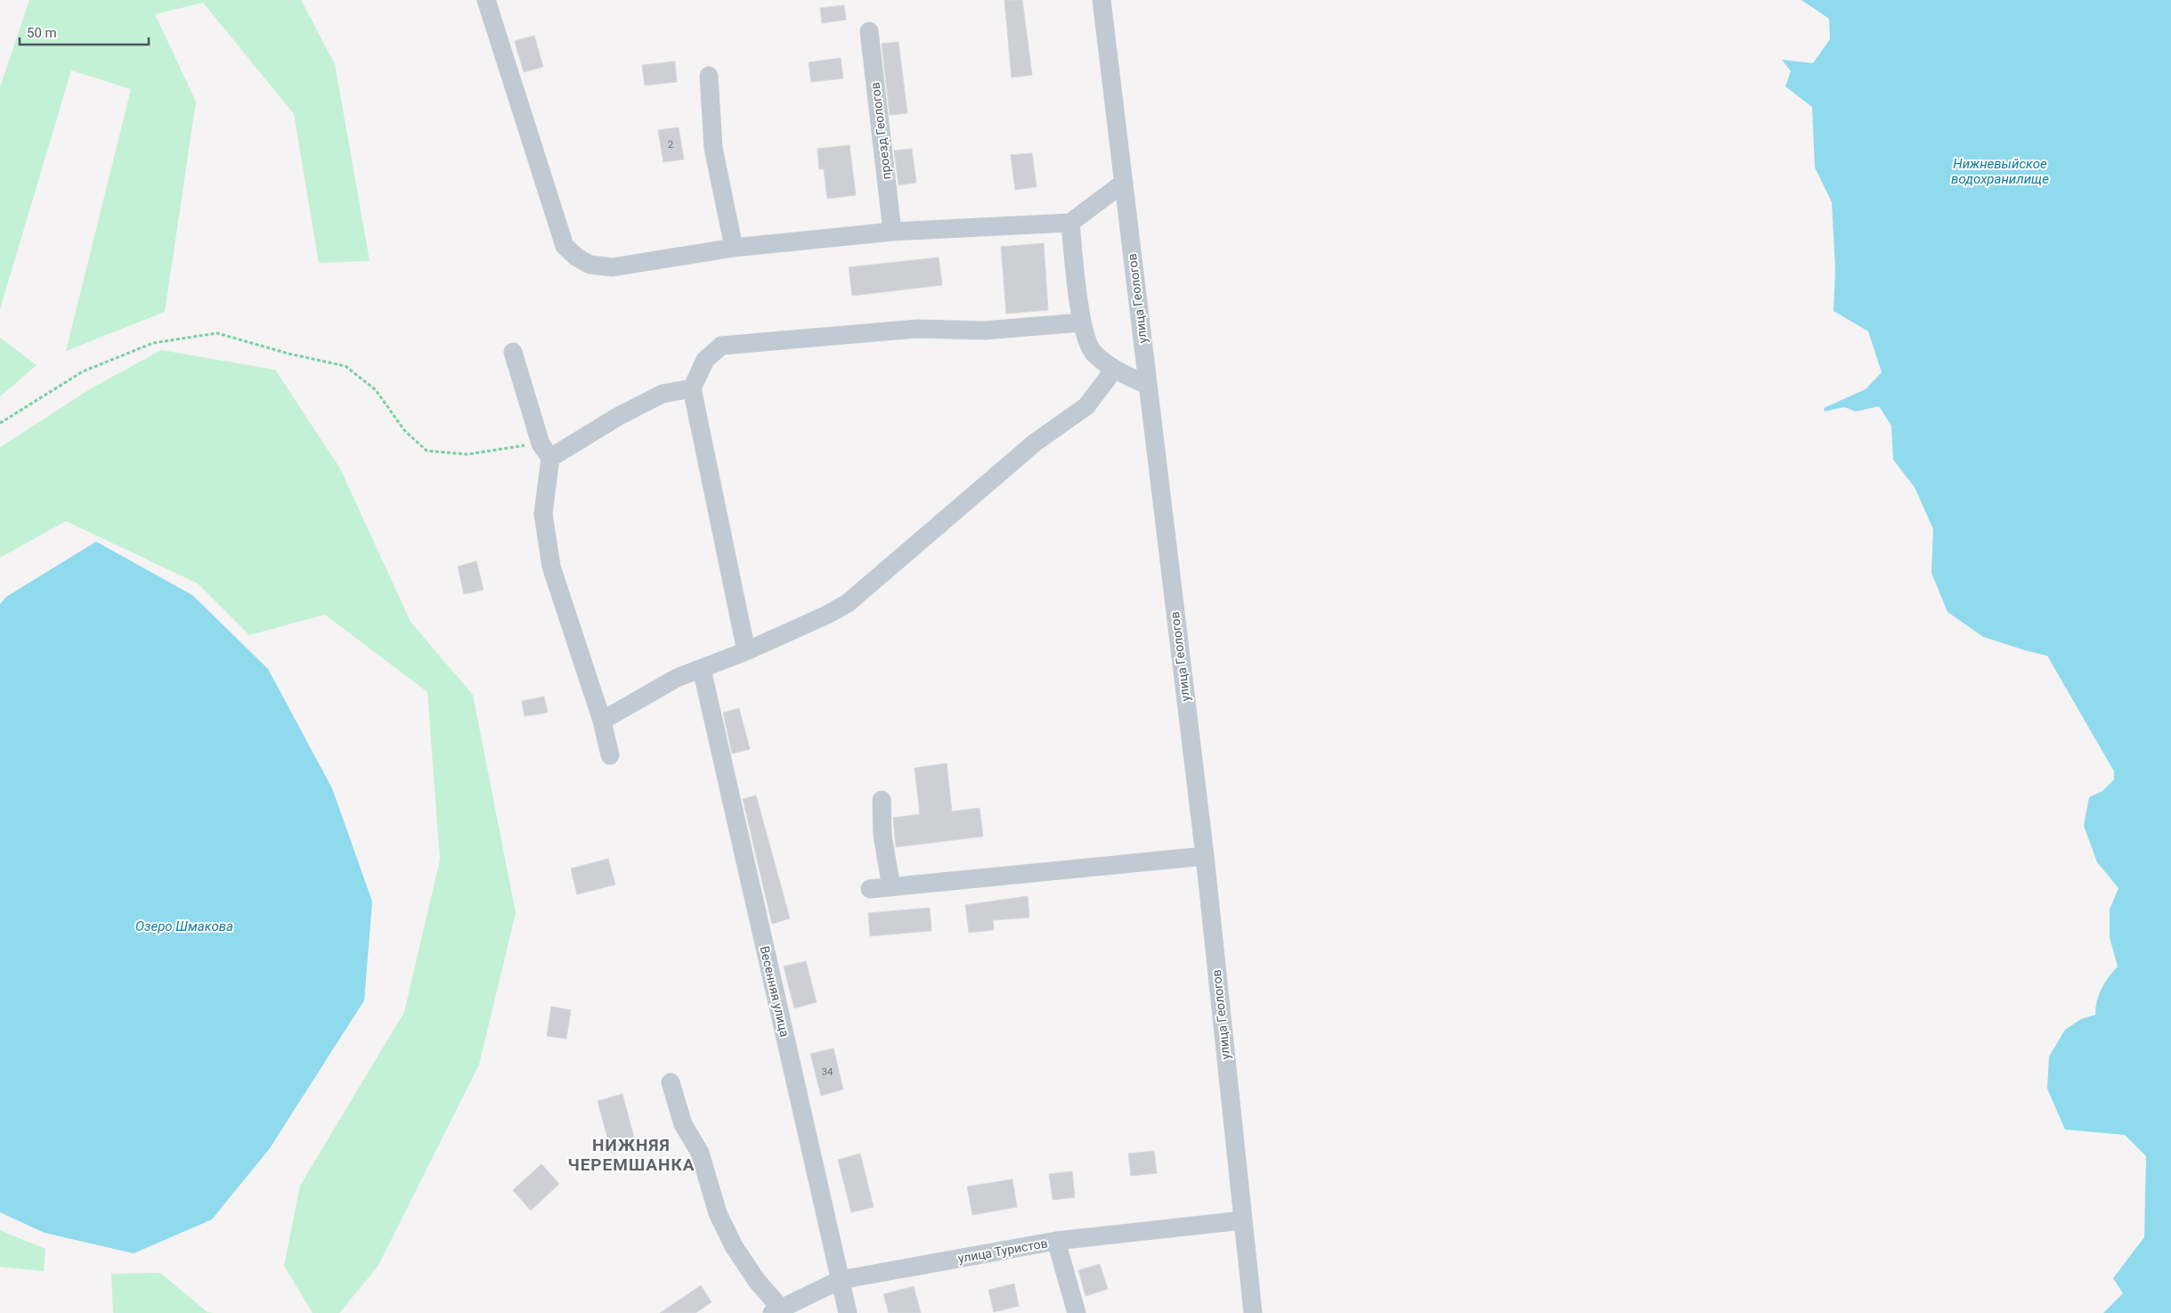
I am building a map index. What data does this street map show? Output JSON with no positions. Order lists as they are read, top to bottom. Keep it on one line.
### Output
{"streets":{"street":["проезд Геологов","улица Геологов","Весенняя улица","улица Туристов"]},"crossings":[["улица Геологов","улица Туристов"],["Весенняя улица","улица Туристов"]],"districts":["НИЖНЯЯ ЧЕРЕМШАНКА"],"water":["Нижневыйское водохранилище","Озеро Шмакова"],"house_numbers":["2","34"],"scale_bar":"50 m"}
